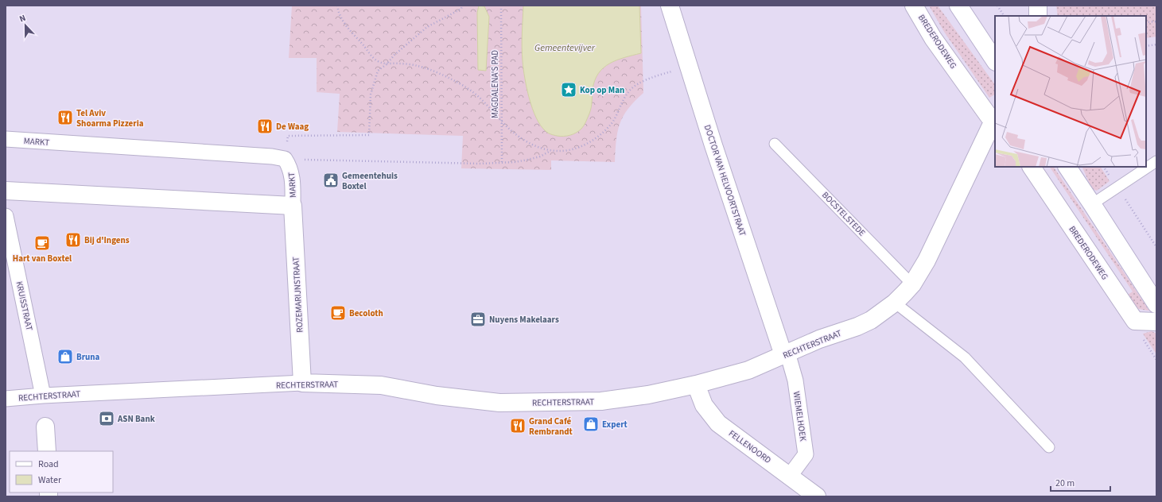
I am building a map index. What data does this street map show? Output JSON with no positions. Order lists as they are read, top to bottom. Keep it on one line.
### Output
{"streets":{"street":["BREDERODEWEG","MARKT","DOCTOR VAN HELVOORTSTRAAT","ROZEMARIJNSTRAAT","KRUISSTRAAT","RECHTERSTRAAT","WIEMELHOEK","FELLENOORD"],"lane":["BOCSTELSTEDE"],"path":["MAGDALENA'S PAD"]},"crossings":[["BREDERODEWEG","RECHTERSTRAAT"],["MARKT","ROZEMARIJNSTRAAT"],["DOCTOR VAN HELVOORTSTRAAT","RECHTERSTRAAT"],["DOCTOR VAN HELVOORTSTRAAT","WIEMELHOEK"],["BOCSTELSTEDE","RECHTERSTRAAT"],["ROZEMARIJNSTRAAT","RECHTERSTRAAT"],["KRUISSTRAAT","RECHTERSTRAAT"],["RECHTERSTRAAT","WIEMELHOEK"],["RECHTERSTRAAT","FELLENOORD"],["WIEMELHOEK","FELLENOORD"]],"water":["Gemeentevijver"],"places":{"place":["Kop op Man"],"restaurant":["Tel Aviv Shoarma Pizzeria","De Waag","Bij d'Ingens","Grand Café Rembrandt"],"public building":["Gemeentehuis Boxtel"],"cafe":["Hart van Boxtel","Becoloth"],"office":["Nuyens Makelaars"],"shop":["Bruna","Expert"],"bank":["ASN Bank"]},"legend":["Road","Water"],"scale_bar":"20 m","north":"top"}
